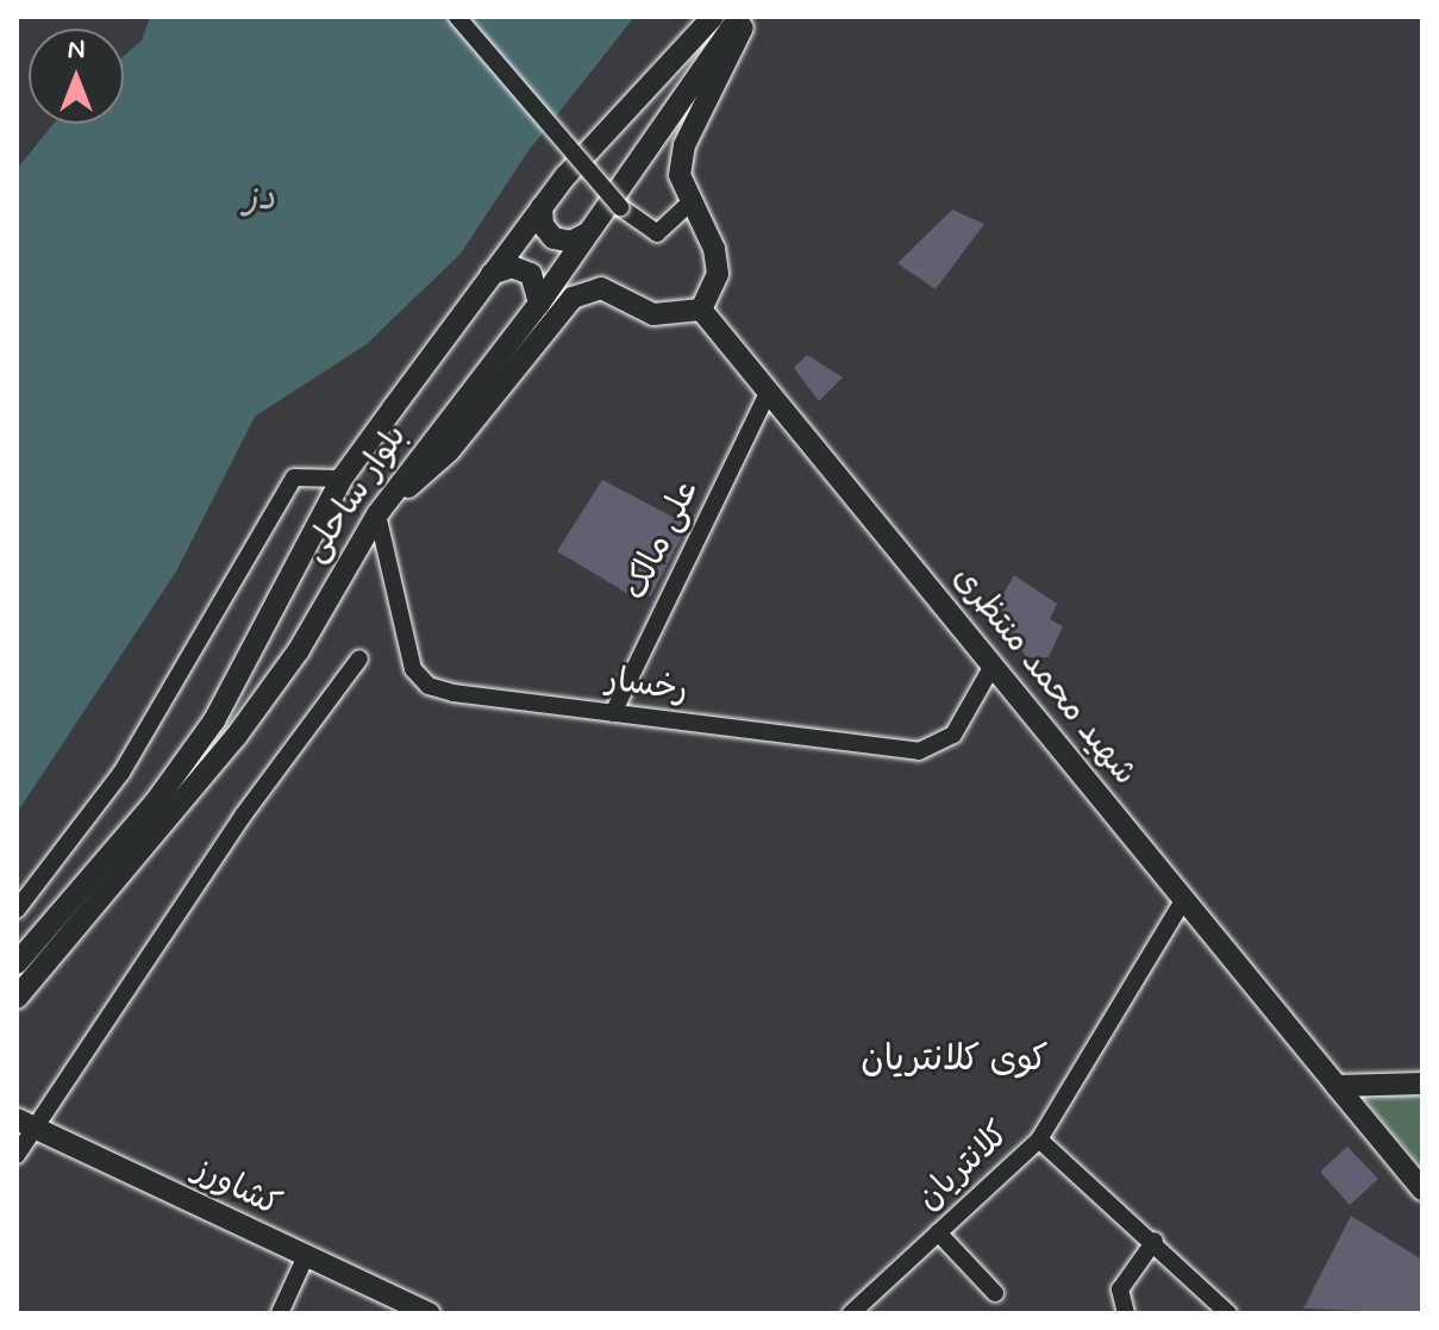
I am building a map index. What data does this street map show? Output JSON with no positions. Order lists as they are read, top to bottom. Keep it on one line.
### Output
{"streets":{"main road":["بلوار ساحلی","شهید محمد منتظری","کشاورز"],"street":["علی مالک","رخسار","کلانتریان"]},"crossings":[["بلوار ساحلی","رخسار"],["علی مالک","شهید محمد منتظری"],["علی مالک","رخسار"],["شهید محمد منتظری","رخسار"],["شهید محمد منتظری","کلانتریان"]],"districts":["کوی کلانتریان"],"water":["دز"],"north":"top"}
